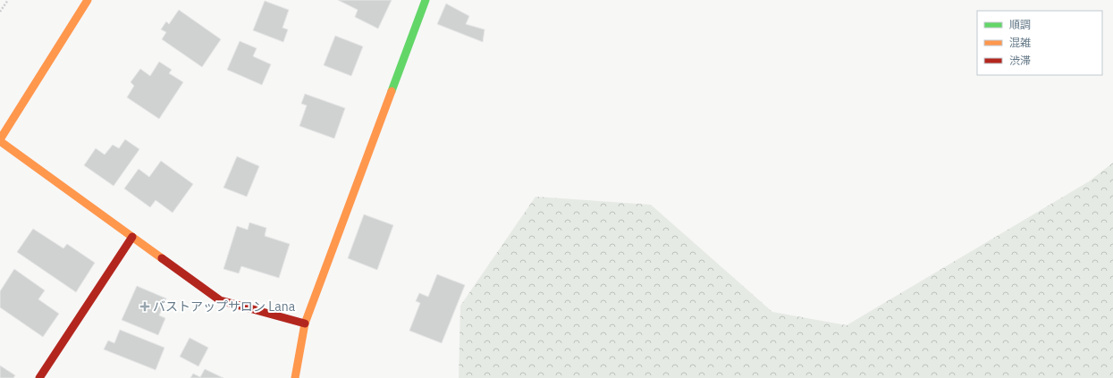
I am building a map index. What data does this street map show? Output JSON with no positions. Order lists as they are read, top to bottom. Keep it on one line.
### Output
{"places":{"health":["バストアップサロン Lana"]},"legend":["順調","混雑","渋滞"]}
